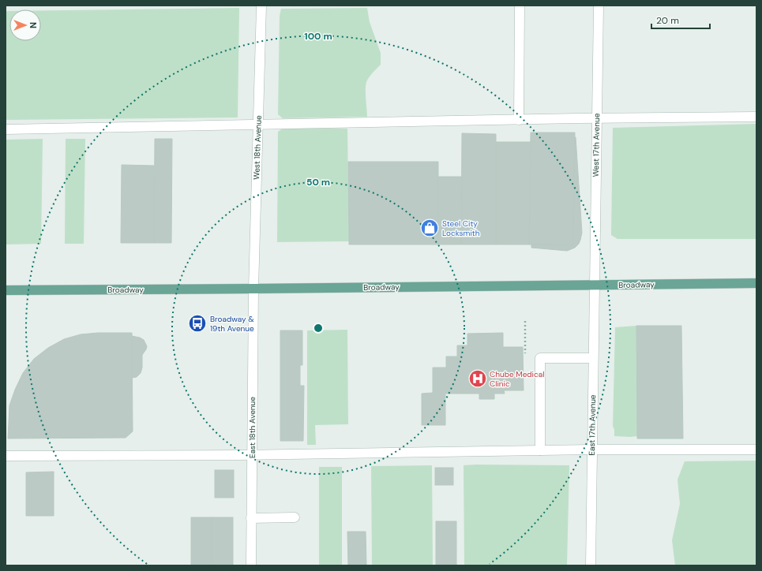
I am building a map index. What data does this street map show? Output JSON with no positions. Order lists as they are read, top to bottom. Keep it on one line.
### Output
{"streets":{"main road":["Broadway"],"street":["West 17th Avenue","West 18th Avenue","East 17th Avenue","East 18th Avenue"]},"crossings":[["West 17th Avenue","Broadway"],["West 17th Avenue","East 17th Avenue"],["West 18th Avenue","Broadway"],["West 18th Avenue","East 18th Avenue"],["Broadway","East 17th Avenue"],["Broadway","East 18th Avenue"]],"places":{"shop":["Steel City Locksmith"],"bus stop":["Broadway & 19th Avenue"],"hospital":["Chube Medical Clinic"]},"scale_bar":"20 m","north":"right","rings":["100 m","50 m"]}
